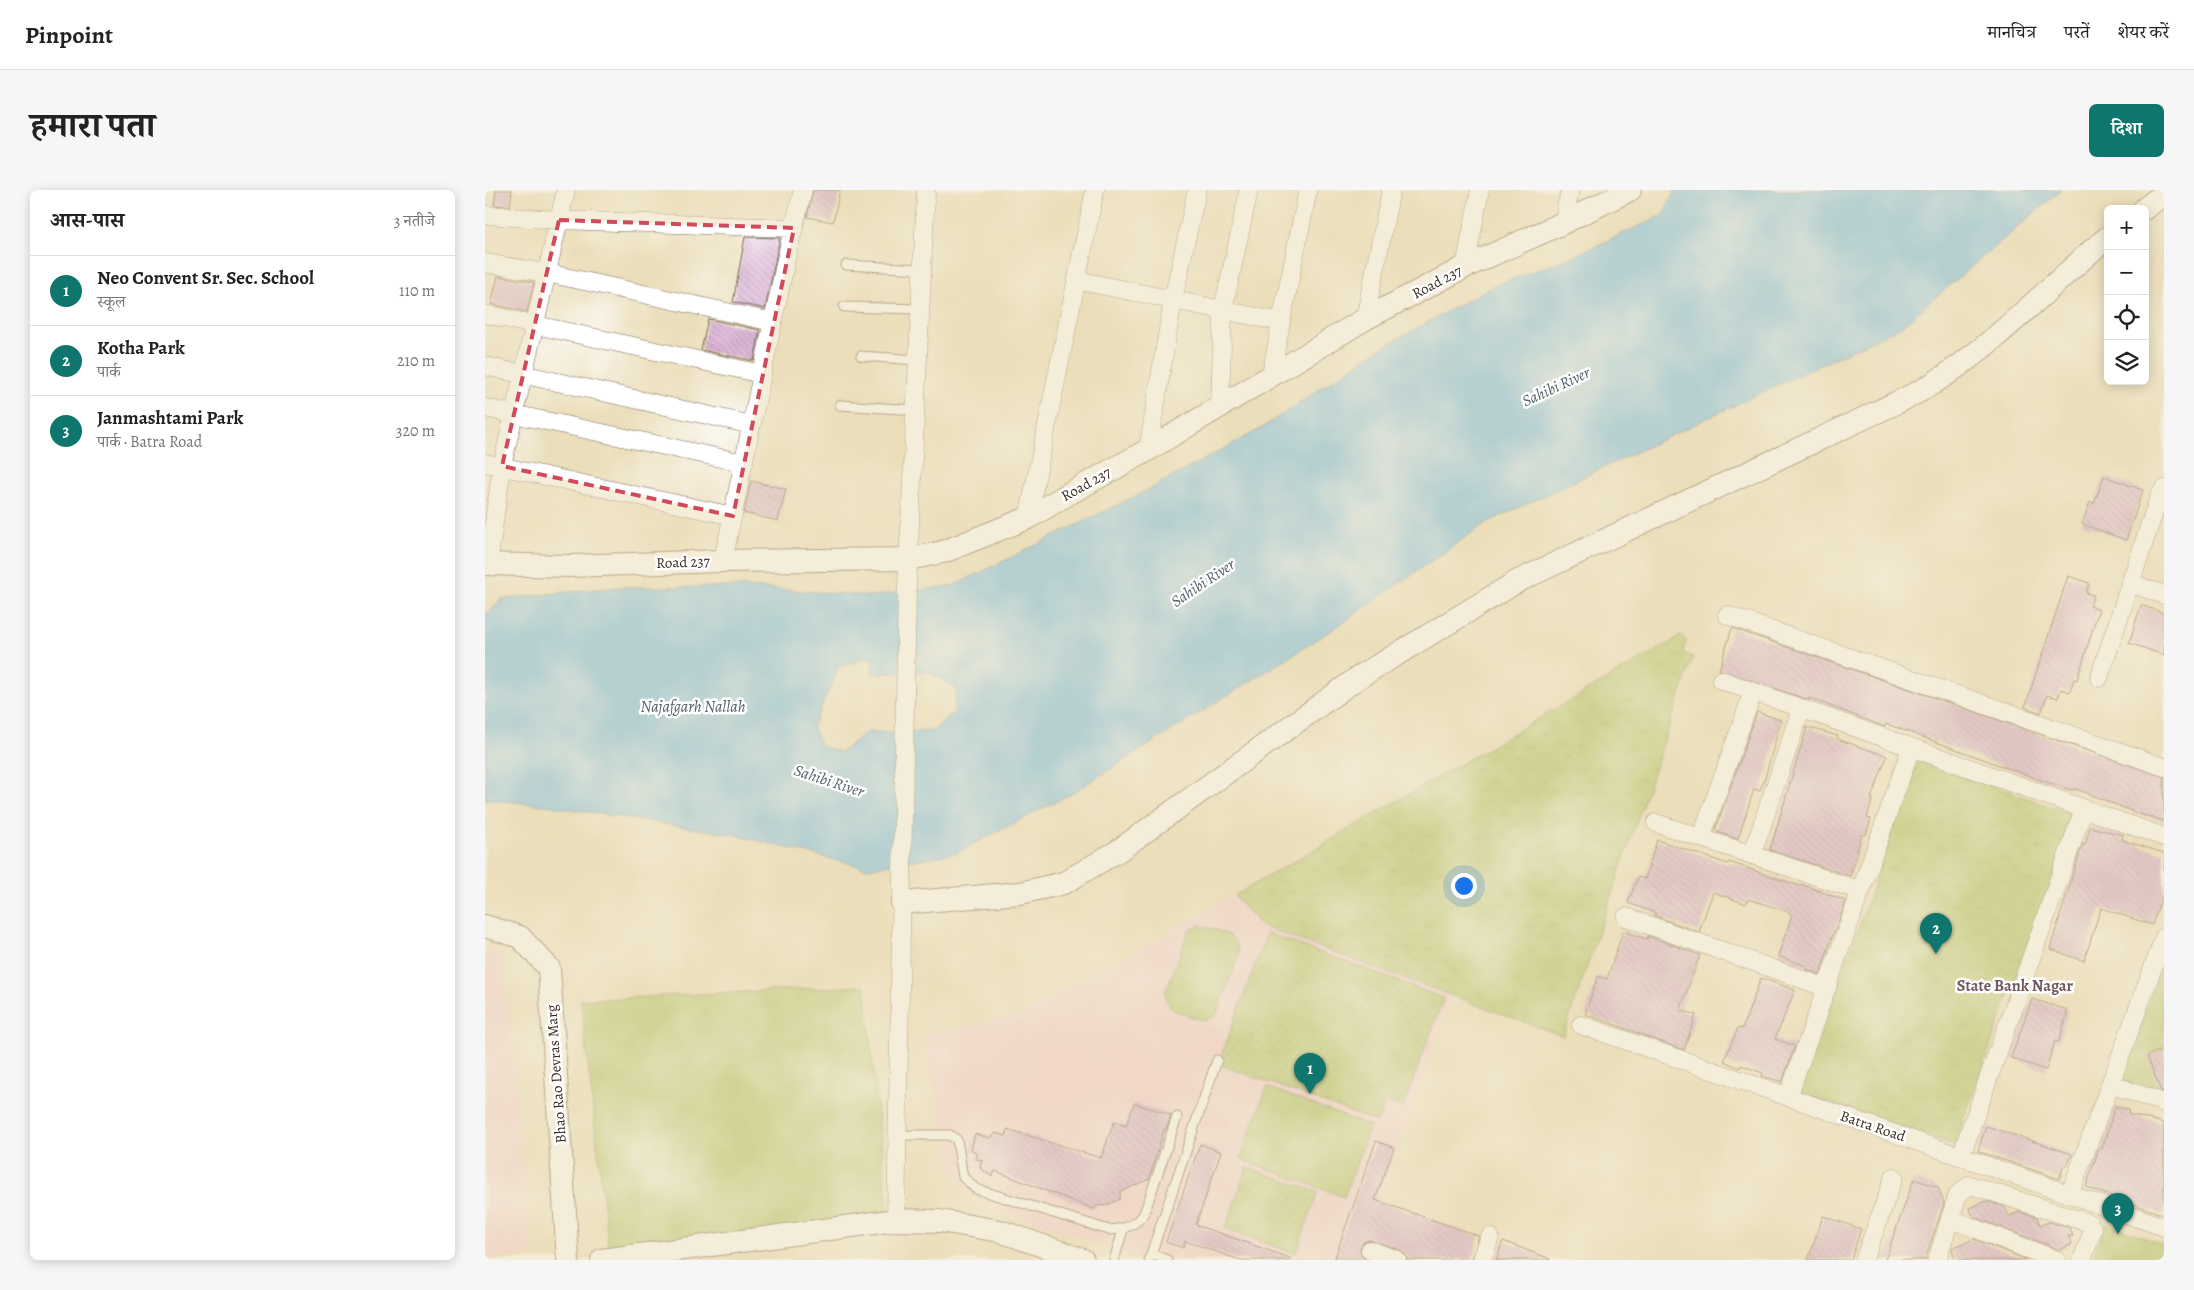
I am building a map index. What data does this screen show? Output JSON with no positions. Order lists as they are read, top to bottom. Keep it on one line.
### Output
{"streets":{"street":["Road 237","Bhao Rao Devras Marg","Batra Road"]},"districts":["State Bank Nagar"],"water":["Sahibi River","Najafgarh Nallah"],"page":{"header":"Pinpoint","nav":["मानचित्र","परतें","शेयर करें"],"title":"हमारा पता","buttons":"दिशा","heading":["आस-पास","3 नतीजे"],"map_buttons":["+","−"],"list":[{"mark":"1","name":"Neo Convent Sr. Sec. School","note":"स्कूल","value":"110 m"},{"mark":"2","name":"Kotha Park","note":"पार्क","value":"210 m"},{"mark":"3","name":"Janmashtami Park","note":"पार्क · Batra Road","value":"320 m"}],"pins":["2","1","3"]}}
